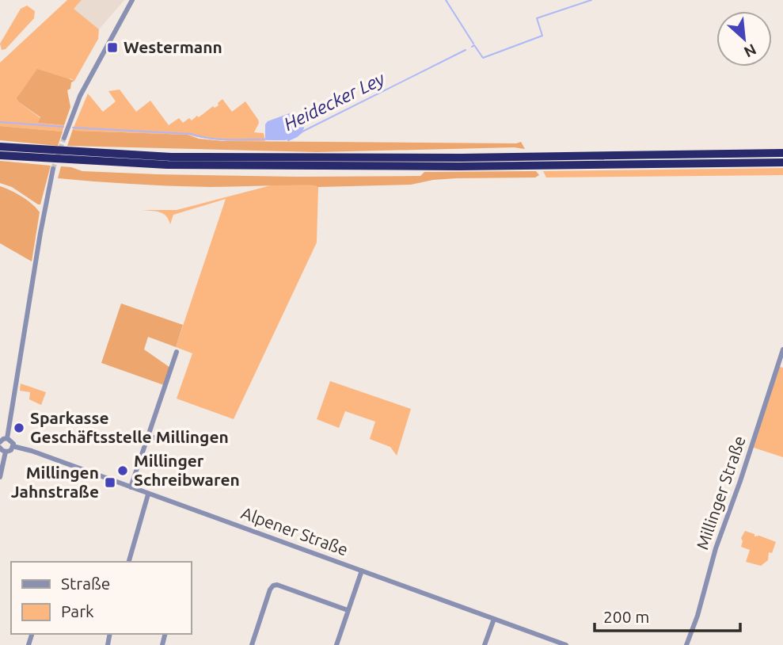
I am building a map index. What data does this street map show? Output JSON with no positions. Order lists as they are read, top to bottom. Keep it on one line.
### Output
{"streets":{"street":["Millinger Straße","Alpener Straße"]},"water":["Heidecker Ley"],"places":{"transit":["Westermann","Millingen Jahnstraße"],"other":["Sparkasse Geschäftsstelle Millingen","Millinger Schreibwaren"]},"legend":["Straße","Park"],"scale_bar":"200 m","north":"bottom right"}
